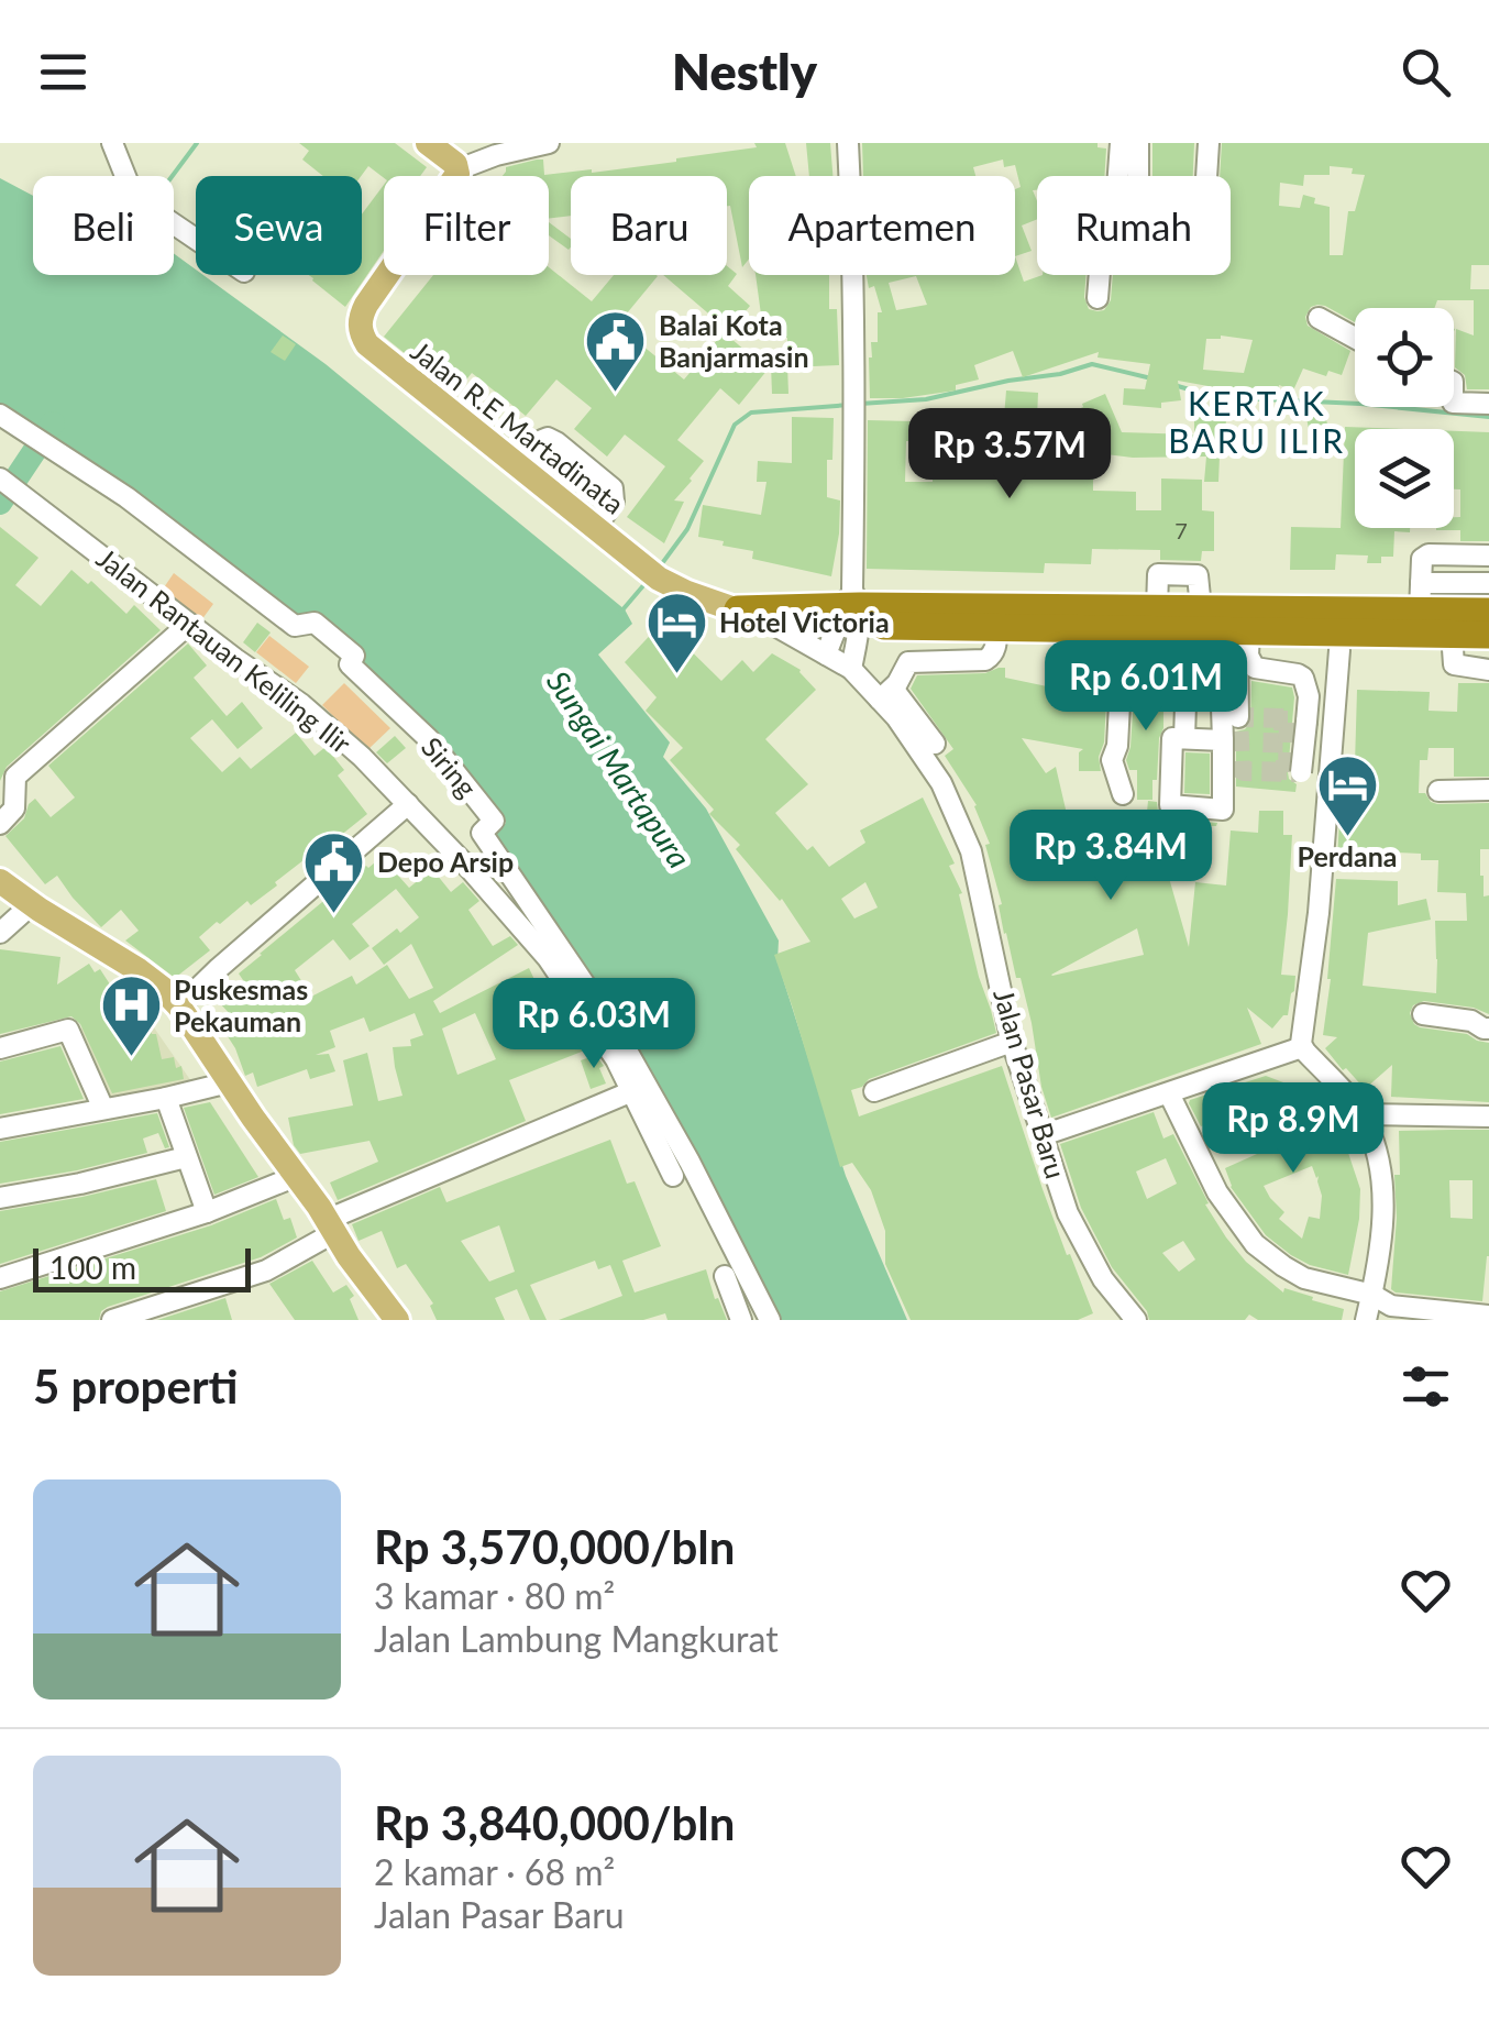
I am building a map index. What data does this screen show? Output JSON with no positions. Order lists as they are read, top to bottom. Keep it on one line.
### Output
{"streets":{"main road":["Jalan R.E Martadinata"],"street":["Jalan Rantauan Keliling Ilir","Siring","Jalan Pasar Baru"]},"crossings":[["Jalan R.E Martadinata","Jalan Pasar Baru"]],"districts":["KERTAK BARU ILIR"],"water":["Sungai Martapura"],"places":{"public building":["Balai Kota Banjarmasin","Depo Arsip"],"hotel":["Hotel Victoria","Perdana"],"hospital":["Puskesmas Pekauman"]},"house_numbers":["7"],"scale_bar":"100 m","page":{"header":"Nestly","chip":["Beli","Sewa","Filter","Baru","Apartemen","Rumah"],"price":["Rp 3.57M","Rp 6.01M","Rp 3.84M","Rp 6.03M","Rp 8.9M"],"scale":"100 m","heading":"5 properti","list":[{"name":"Rp 3,570,000/bln","note":"3 kamar · 80 m² · Jalan Lambung Mangkurat"},{"name":"Rp 3,840,000/bln","note":"2 kamar · 68 m² · Jalan Pasar Baru"}]}}
